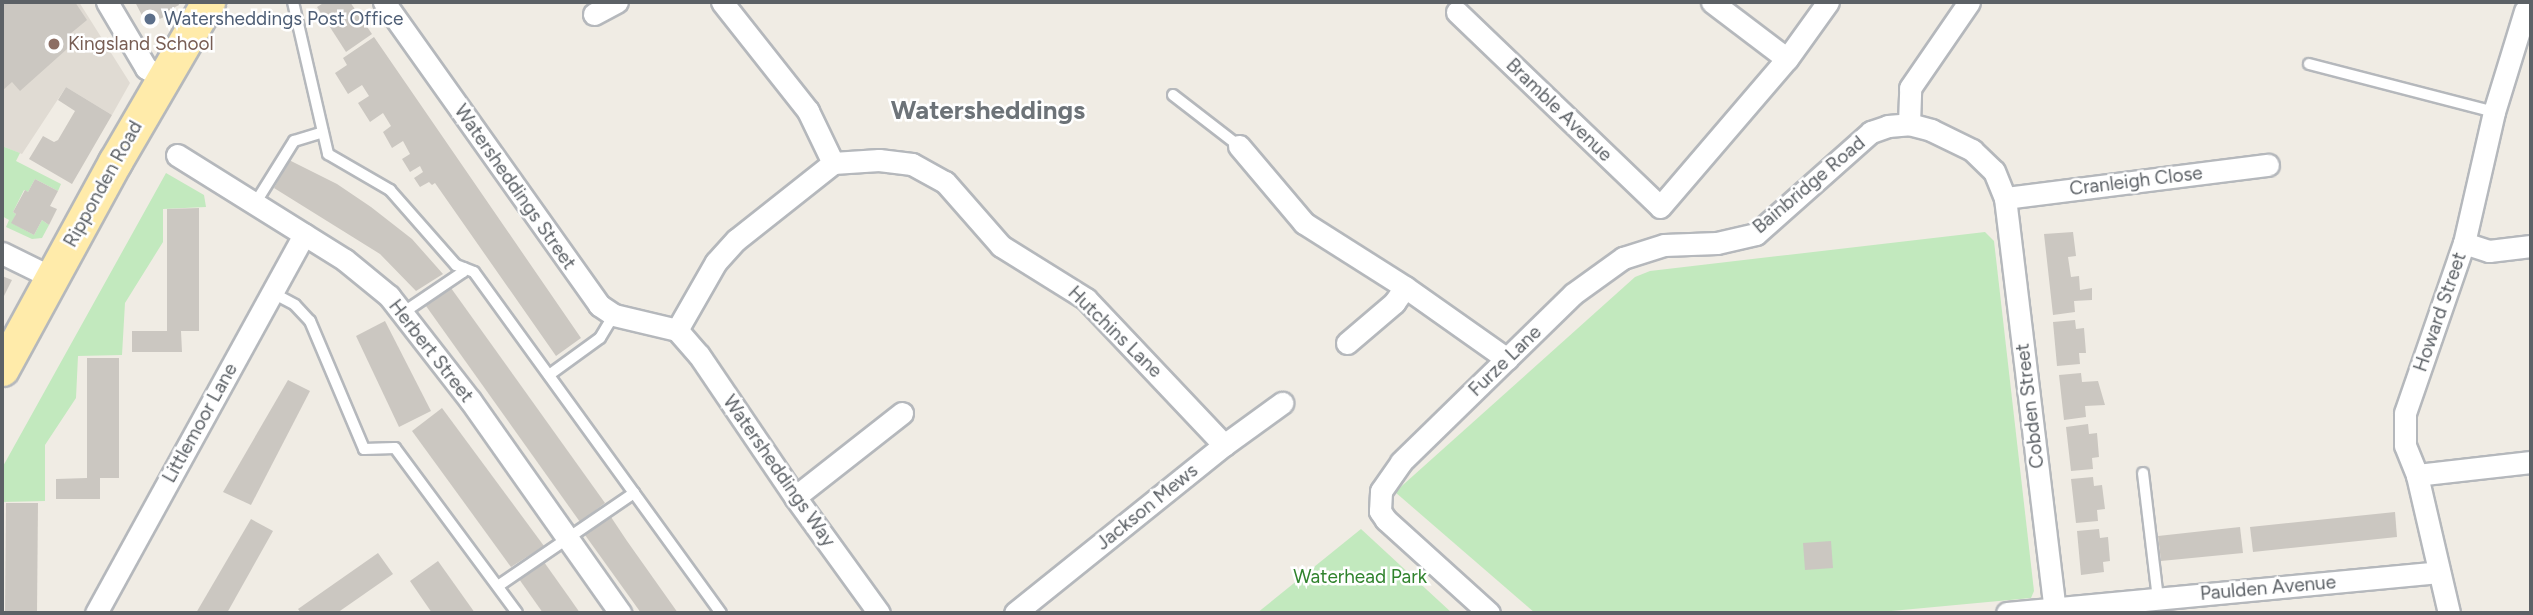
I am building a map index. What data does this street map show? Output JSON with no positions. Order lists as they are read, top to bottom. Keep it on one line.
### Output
{"streets":{"main road":["Ripponden Road"],"street":["Bramble Avenue","Cranleigh Close","Bainbridge Road","Watersheddings Street","Howard Street","Hutchins Lane","Herbert Street","Furze Lane","Cobden Street","Littlemoor Lane","Watersheddings Way","Jackson Mews","Paulden Avenue"]},"crossings":[["Cranleigh Close","Bainbridge Road"],["Cranleigh Close","Cobden Street"],["Bainbridge Road","Furze Lane"],["Bainbridge Road","Cobden Street"],["Watersheddings Street","Watersheddings Way"],["Howard Street","Paulden Avenue"],["Hutchins Lane","Jackson Mews"],["Herbert Street","Littlemoor Lane"],["Cobden Street","Paulden Avenue"]],"districts":["Watersheddings"],"parks":["Waterhead Park"],"places":["Watersheddings Post Office","Kingsland School"]}
